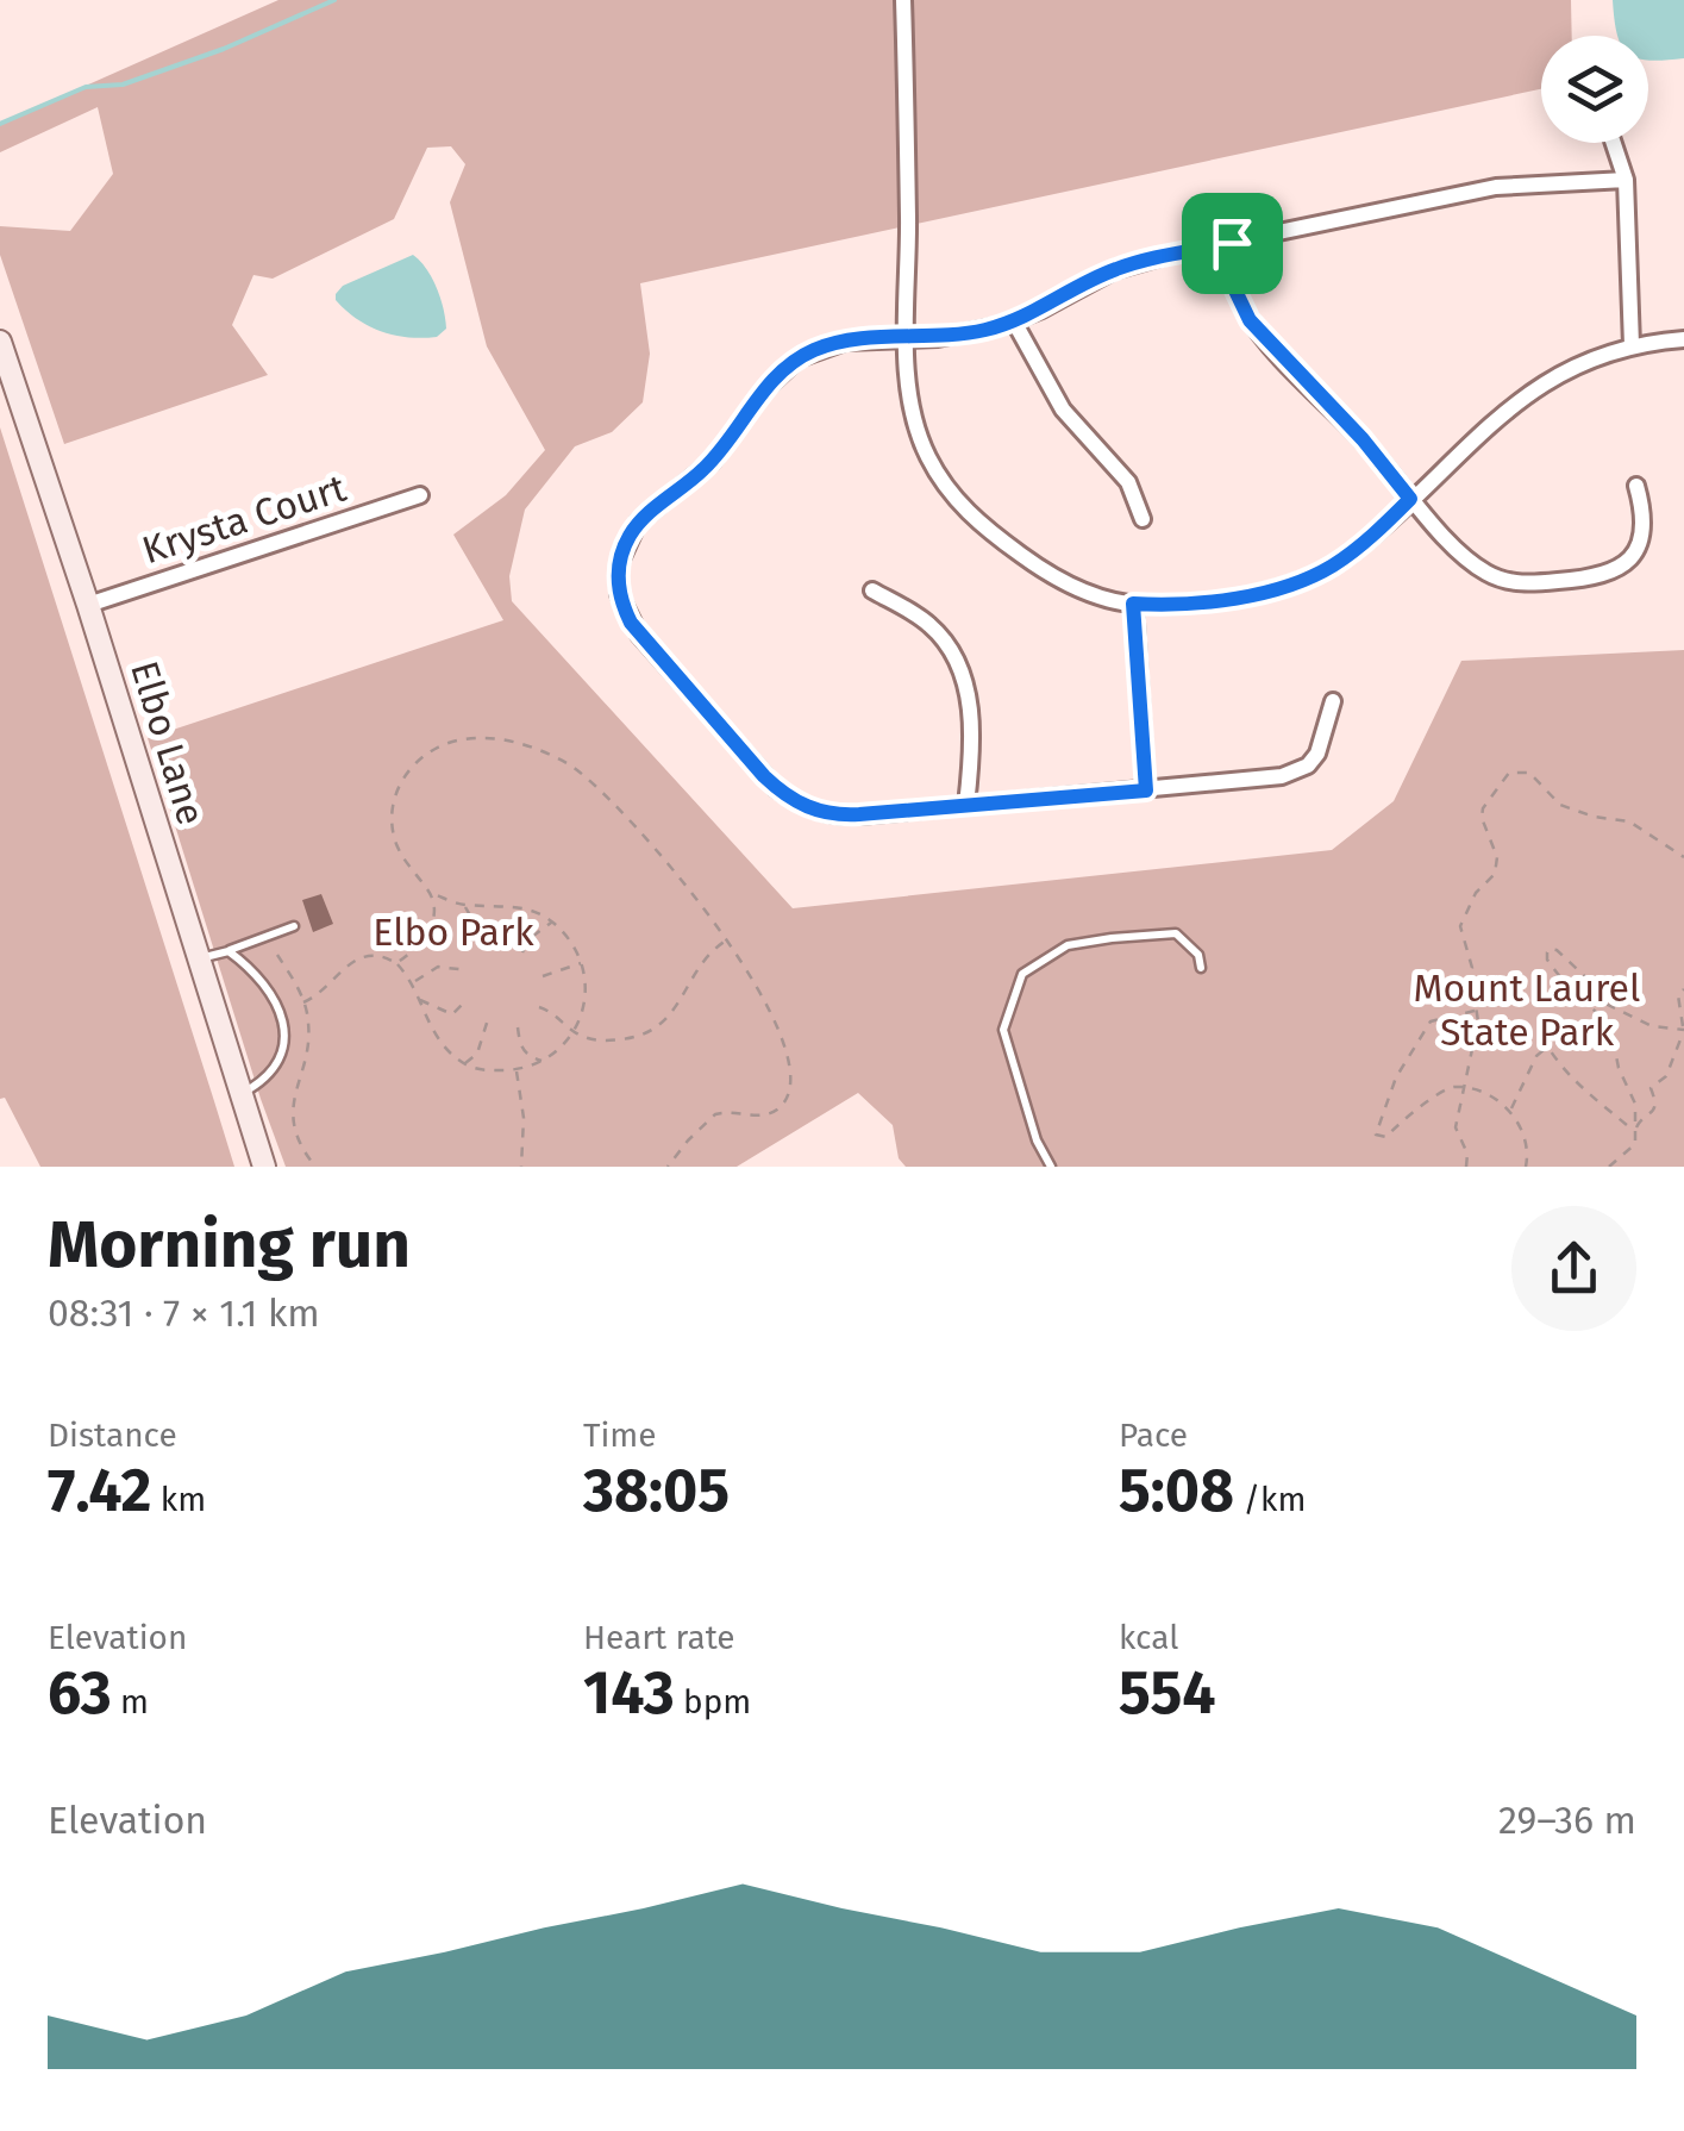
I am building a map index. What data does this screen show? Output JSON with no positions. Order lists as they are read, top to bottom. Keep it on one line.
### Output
{"streets":{"street":["Krysta Court","Elbo Lane"]},"crossings":[["Krysta Court","Elbo Lane"]],"parks":["Elbo Park","Mount Laurel State Park"],"page":{"heading":["Morning run","08:31 · 7 × 1.1 km"],"stats":[["Distance","7.42 km"],["Time","38:05"],["Pace","5:08 /km"],["Elevation","63 m"],["Heart rate","143 bpm"],["kcal","554"]],"chart":["Elevation","29–36 m"]}}
